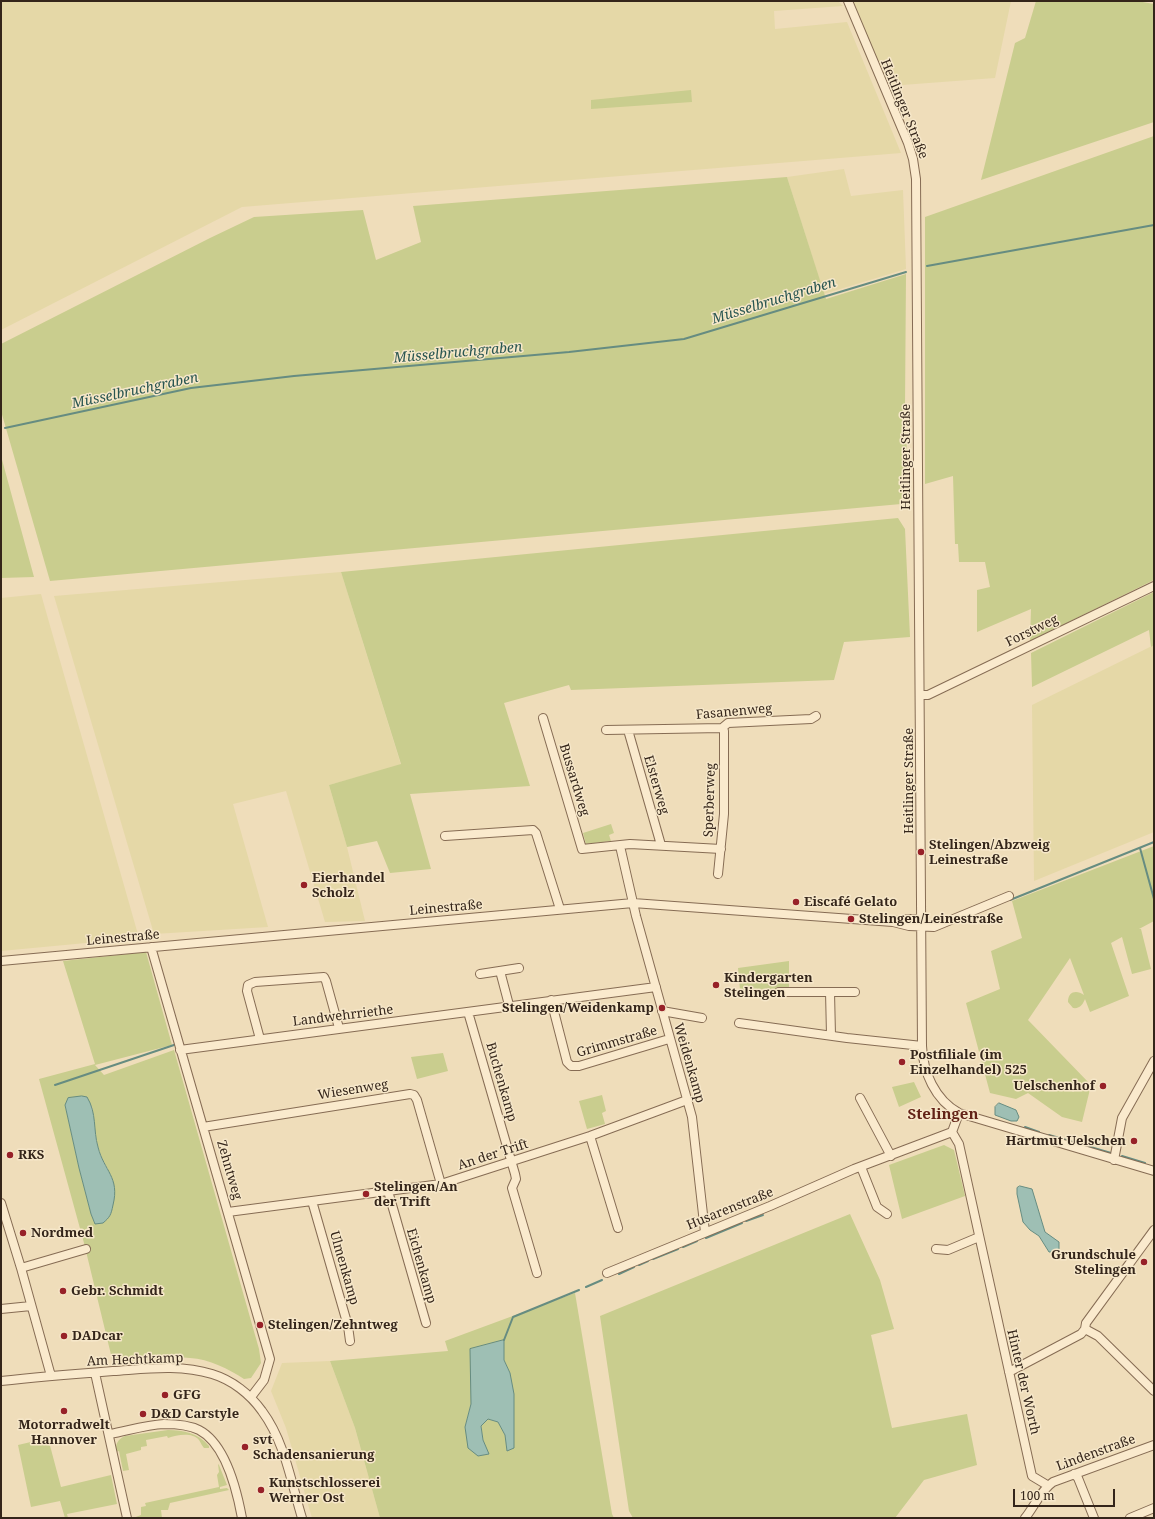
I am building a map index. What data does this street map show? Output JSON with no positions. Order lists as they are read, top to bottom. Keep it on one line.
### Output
{"streets":{"street":["Heitlinger Straße","Forstweg","Fasanenweg","Bussardweg","Elsterweg","Sperberweg","Leinestraße","Landwehrriethe","Grimmstraße","Weidenkamp","Buchenkamp","Wiesenweg","An der Trift","Zehntweg","Husarenstraße","Eichenkamp","Ulmenkamp","Am Hechtkamp","Hinter der Worth","Lindenstraße"]},"crossings":[["Heitlinger Straße","Forstweg"],["Heitlinger Straße","Leinestraße"],["Fasanenweg","Elsterweg"],["Fasanenweg","Sperberweg"],["Bussardweg","Weidenkamp"],["Leinestraße","Weidenkamp"],["Leinestraße","Zehntweg"],["Landwehrriethe","Grimmstraße"],["Landwehrriethe","Weidenkamp"],["Landwehrriethe","Buchenkamp"],["Landwehrriethe","Zehntweg"],["Grimmstraße","Weidenkamp"],["Weidenkamp","An der Trift"],["Weidenkamp","Husarenstraße"],["Buchenkamp","An der Trift"],["Wiesenweg","An der Trift"],["Wiesenweg","Zehntweg"],["An der Trift","Zehntweg"],["An der Trift","Eichenkamp"],["An der Trift","Ulmenkamp"],["Zehntweg","Am Hechtkamp"],["Husarenstraße","Hinter der Worth"],["Hinter der Worth","Lindenstraße"]],"districts":["Stelingen"],"water":["Müsselbruchgraben"],"places":["Stelingen/Abzweig Leinestraße","Eierhandel Scholz","Eiscafé Gelato","Stelingen/Leinestraße","Kindergarten Stelingen","Stelingen/Weidenkamp","Postfiliale (im Einzelhandel) 525","Uelschenhof","Hartmut Uelschen","RKS","Stelingen/An der Trift","Nordmed","Grundschule Stelingen","Gebr. Schmidt","Stelingen/Zehntweg","DADcar","GFG","Motorradwelt Hannover","D&D Carstyle","svt Schadensanierung","Kunstschlosserei Werner Ost"],"scale_bar":"100 m"}
